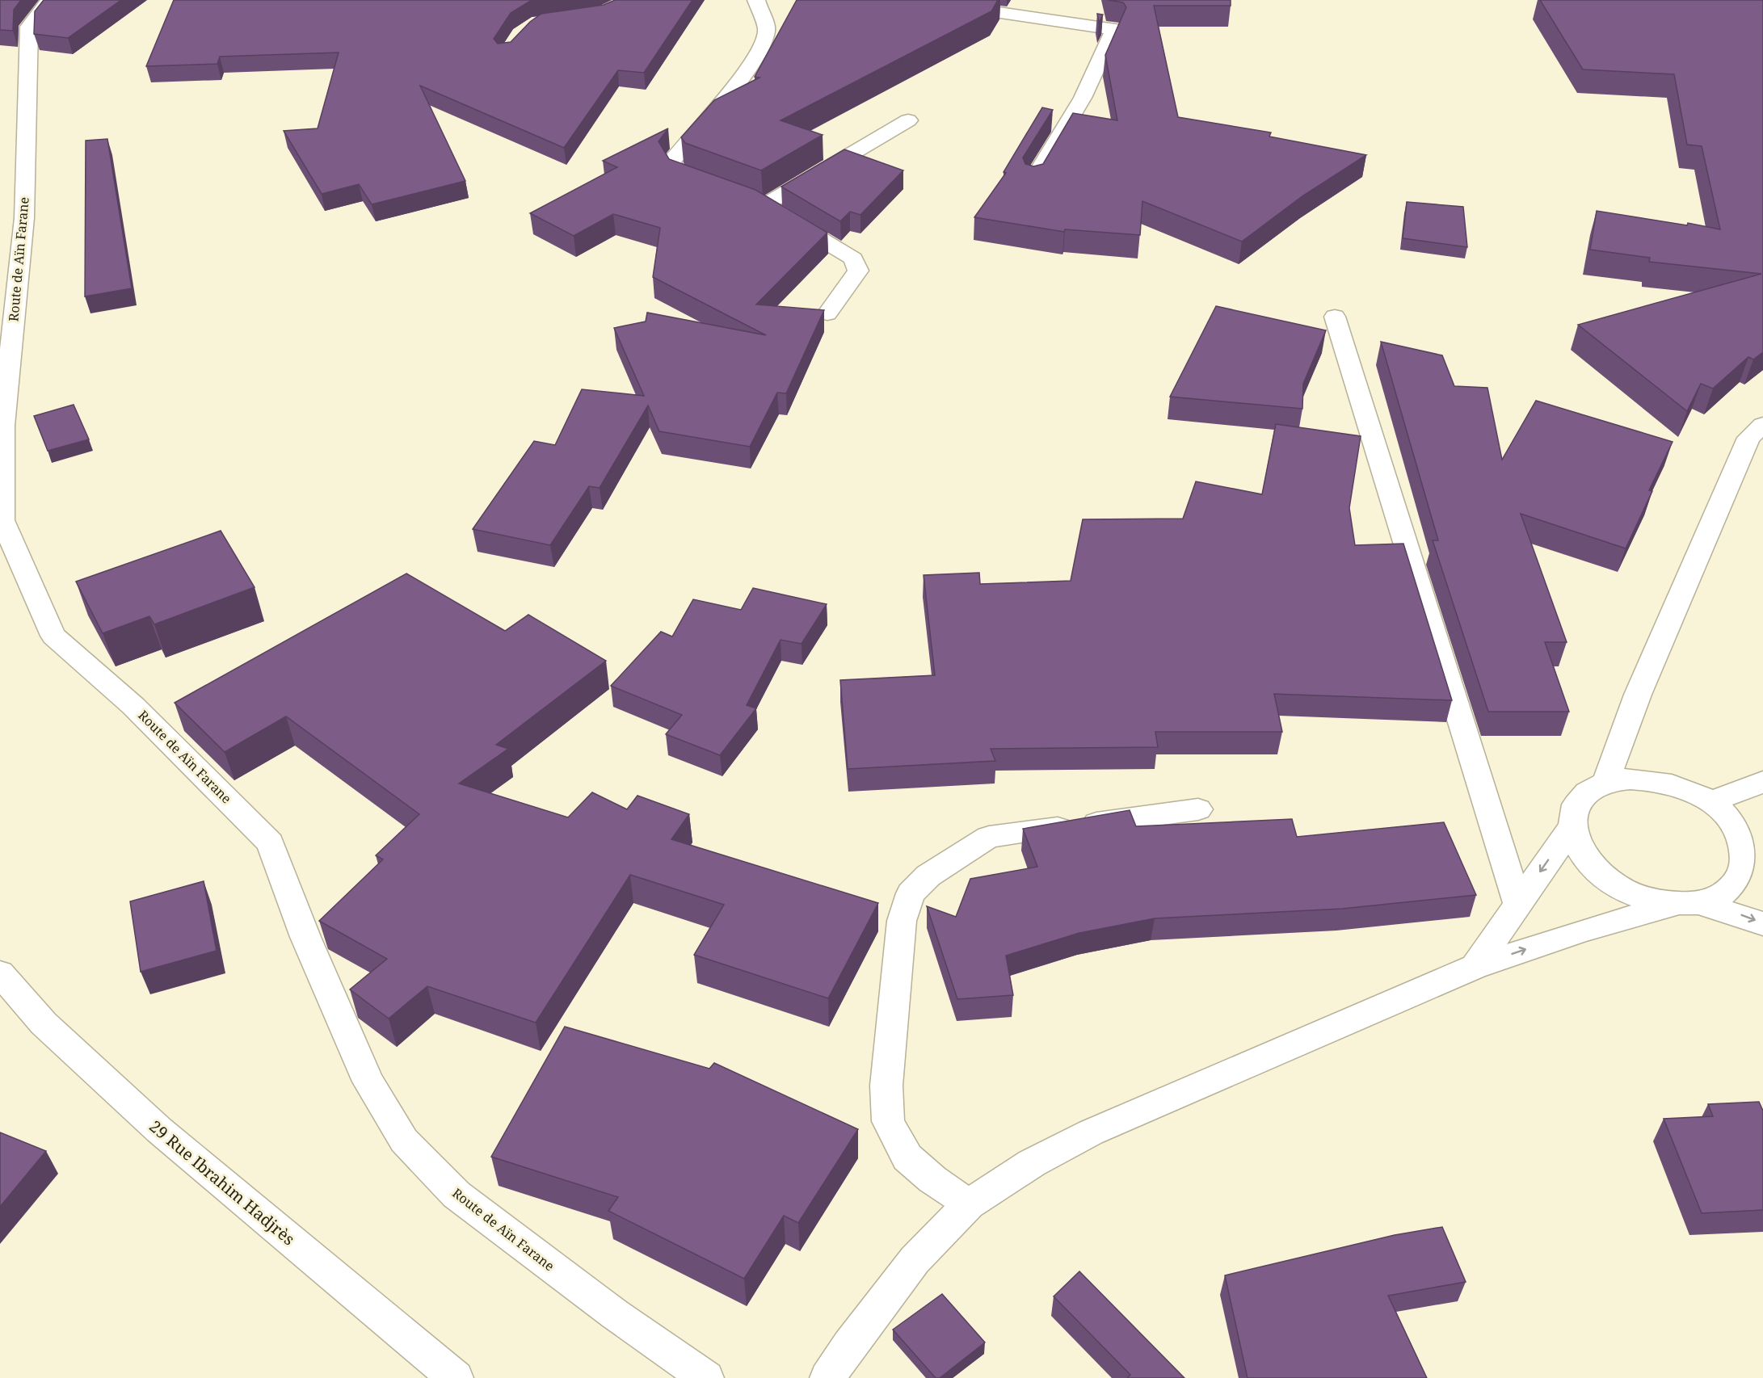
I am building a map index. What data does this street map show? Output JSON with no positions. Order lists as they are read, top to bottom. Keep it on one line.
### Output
{"streets":{"street":["Route de Aïn Farane","29 Rue Ibrahim Hadjrès"]}}
